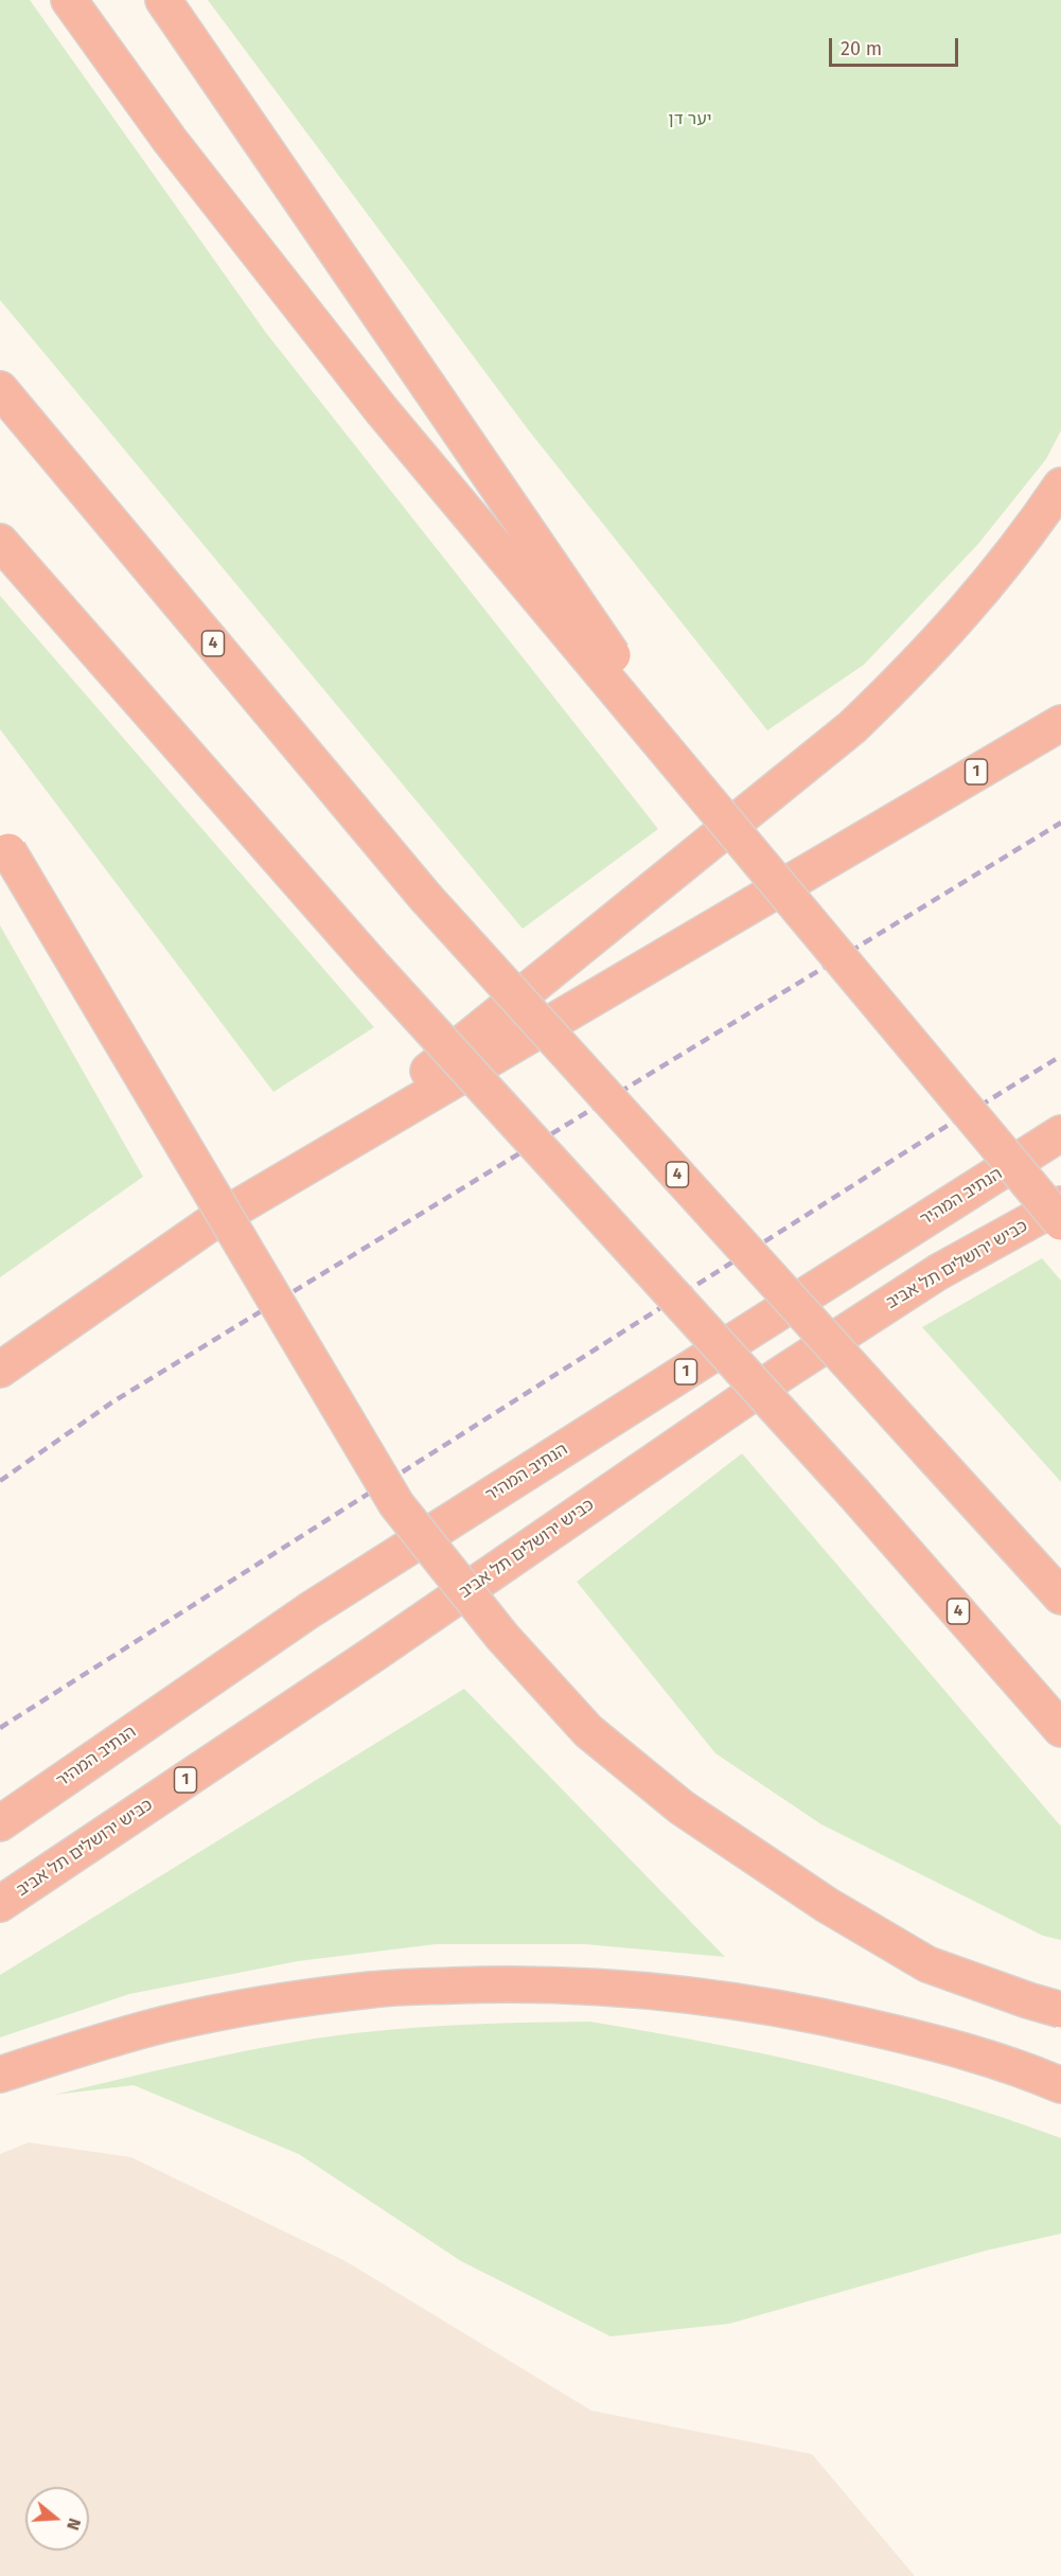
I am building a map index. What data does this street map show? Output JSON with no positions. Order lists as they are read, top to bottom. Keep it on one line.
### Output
{"streets":{"highway":["4","1","הנתיב המהיר","כביש ירושלים תל אביב"]},"parks":["יער דן"],"scale_bar":"20 m","north":"right"}
